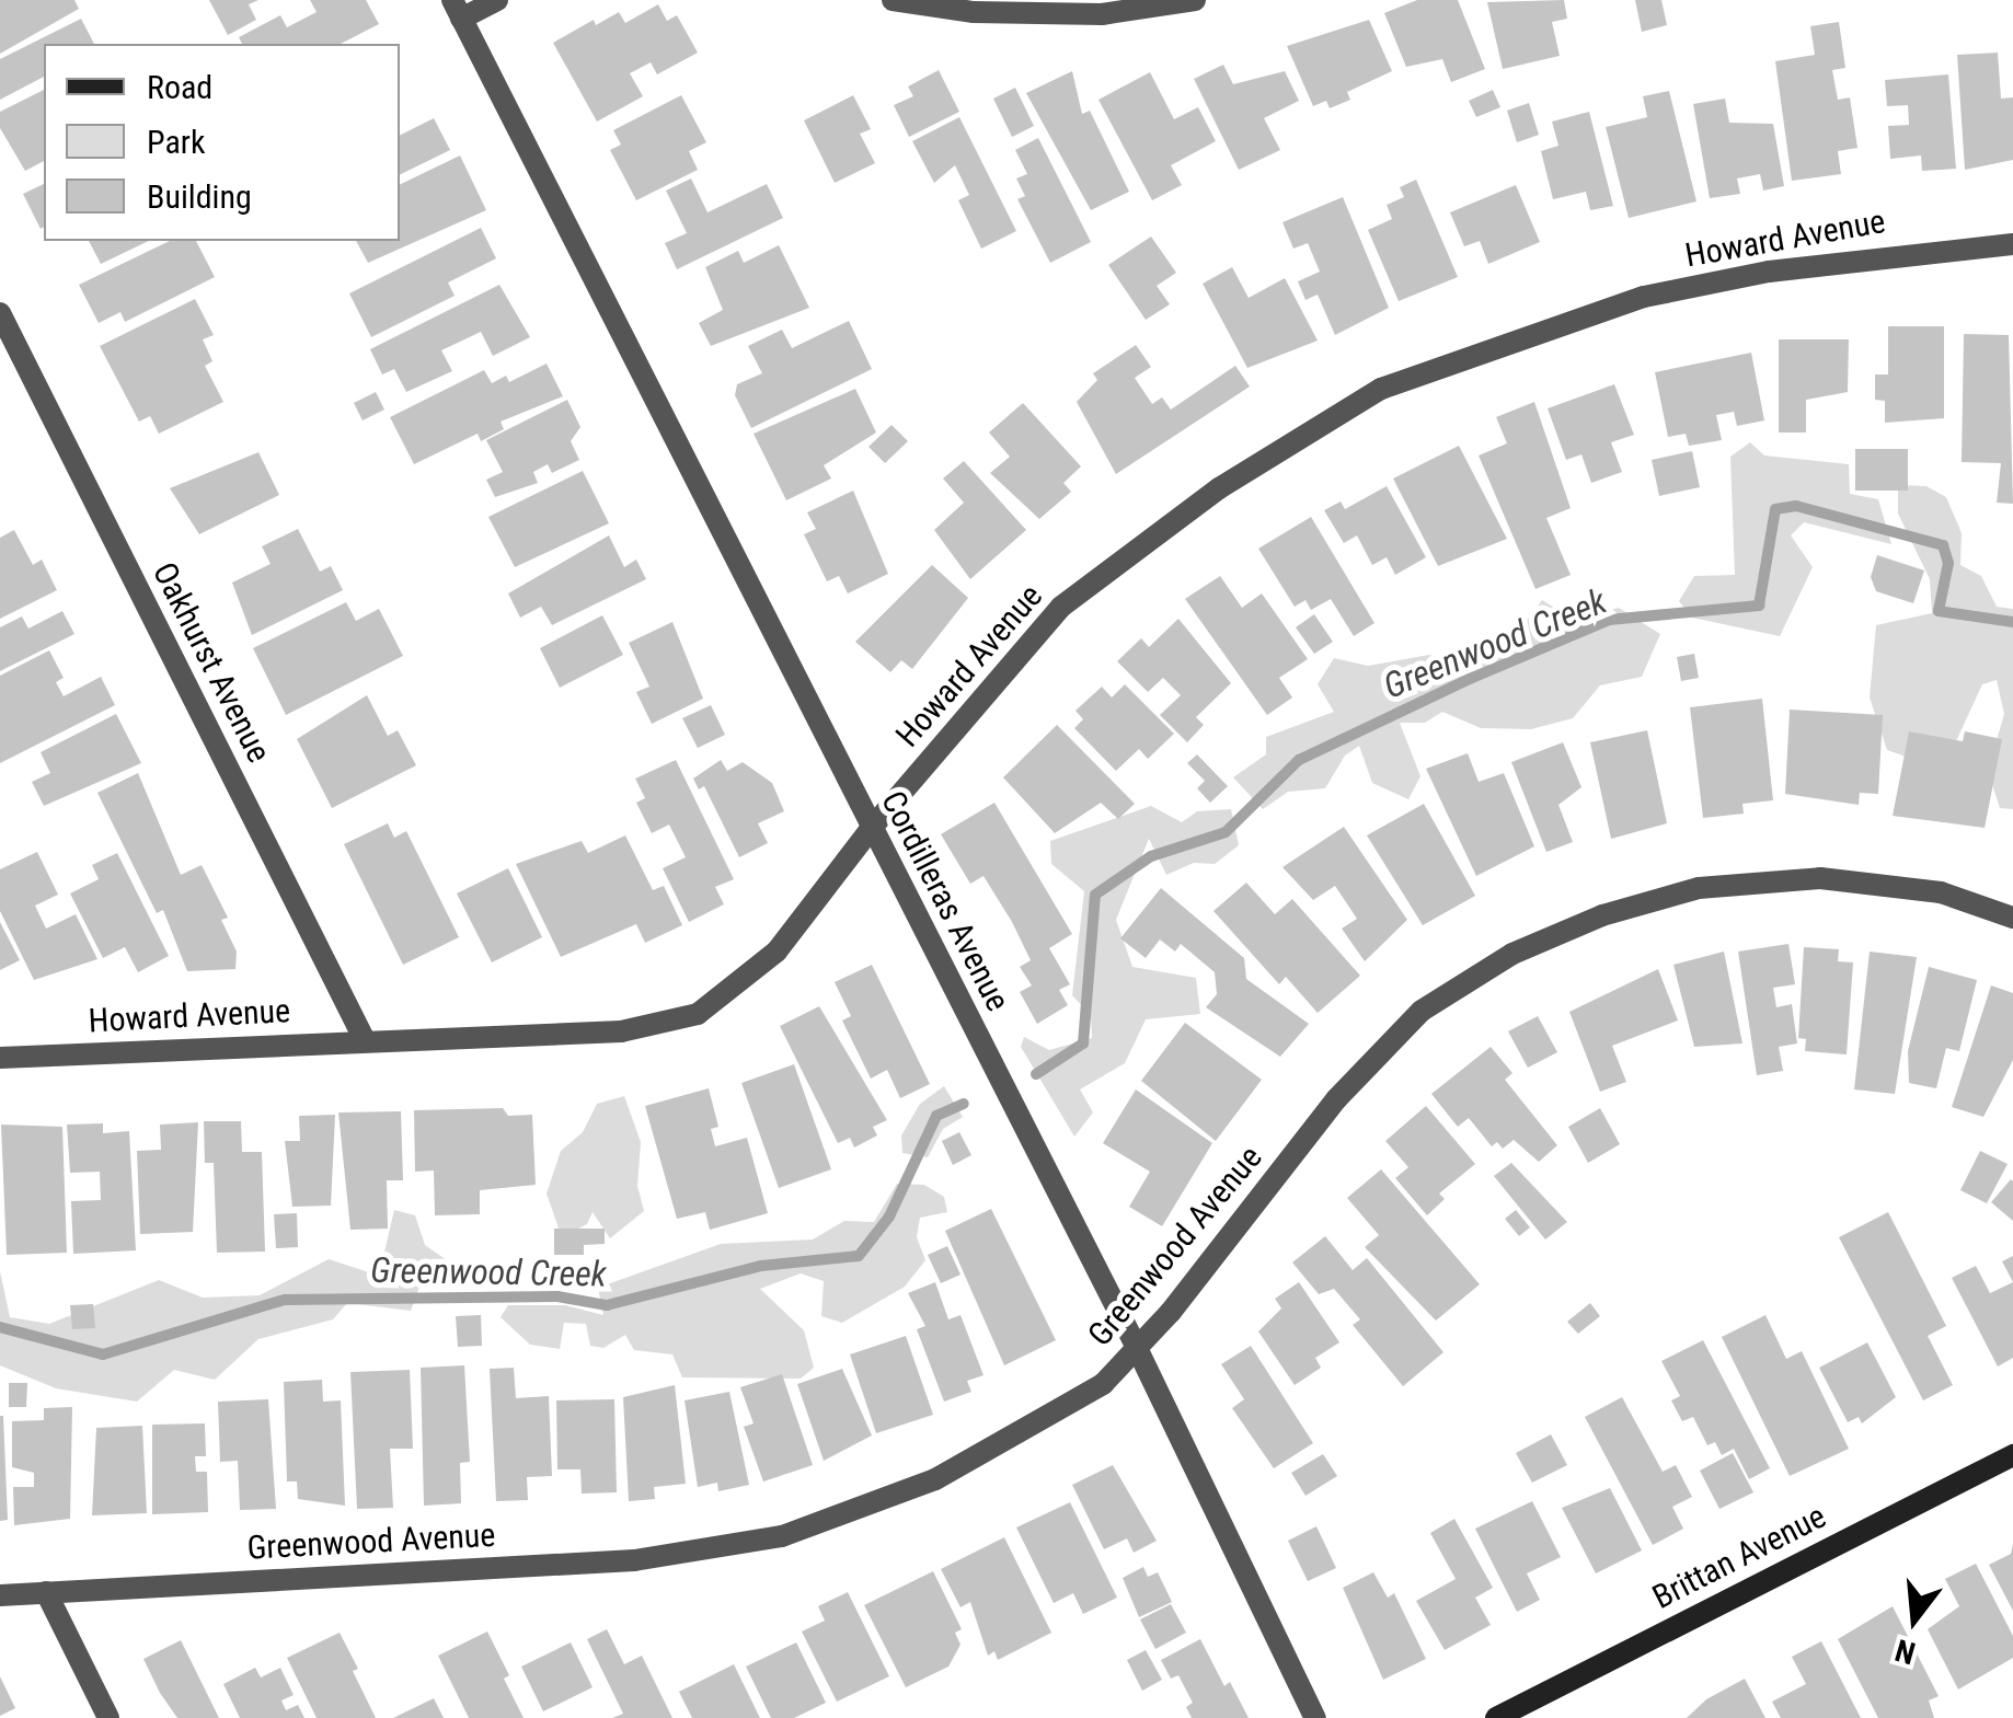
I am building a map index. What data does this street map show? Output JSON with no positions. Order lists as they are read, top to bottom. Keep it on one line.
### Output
{"streets":{"main road":["Brittan Avenue"],"street":["Howard Avenue","Oakhurst Avenue","Cordilleras Avenue","Greenwood Avenue"]},"crossings":[["Howard Avenue","Oakhurst Avenue"],["Howard Avenue","Cordilleras Avenue"],["Cordilleras Avenue","Greenwood Avenue"]],"water":["Greenwood Creek"],"legend":["Road","Park","Building"],"north":"bottom"}
